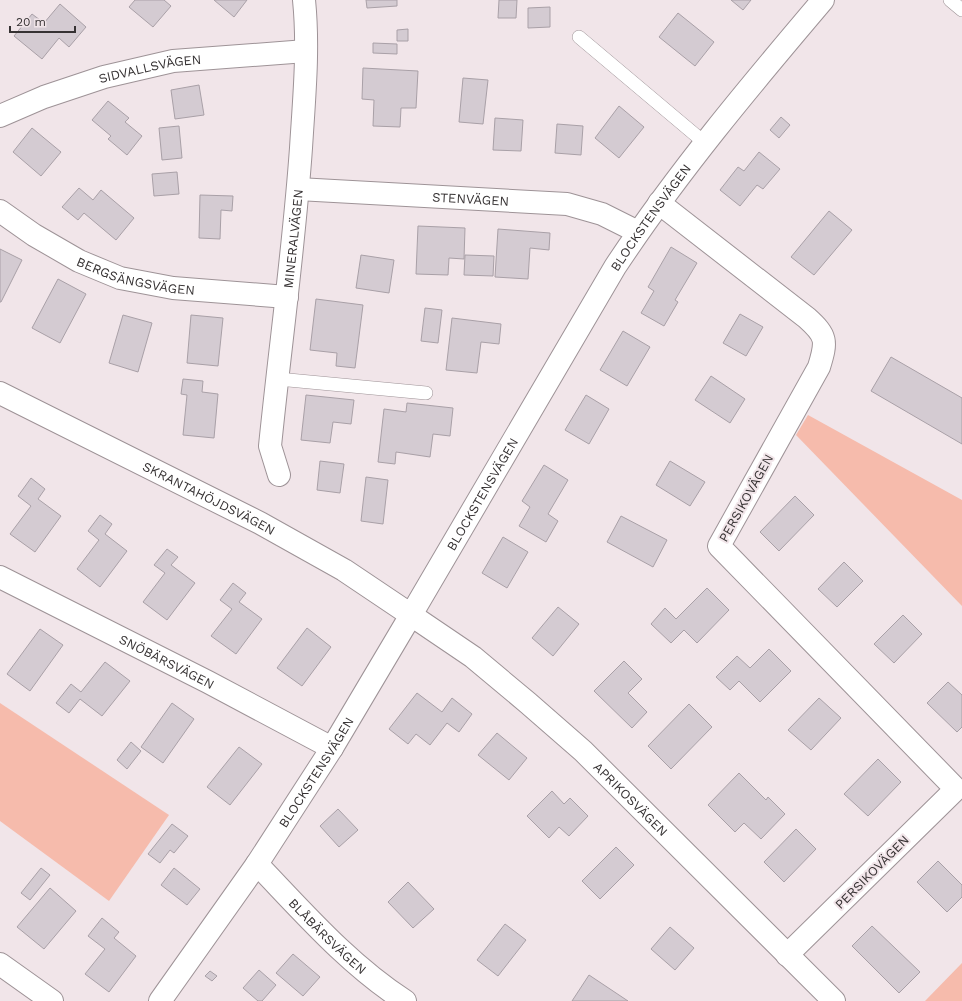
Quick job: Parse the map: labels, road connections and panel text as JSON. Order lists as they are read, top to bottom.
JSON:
{
  "streets": {
    "street": [
      "SIDVALLSVÄGEN",
      "STENVÄGEN",
      "BLOCKSTENSVÄGEN",
      "MINERALVÄGEN",
      "BERGSÄNGSVÄGEN",
      "SKRANTAHÖJDSVÄGEN",
      "PERSIKOVÄGEN",
      "SNÖBÄRSVÄGEN",
      "APRIKOSVÄGEN",
      "BLÅBÄRSVÄGEN"
    ]
  },
  "crossings": [
    ["SIDVALLSVÄGEN", "MINERALVÄGEN"],
    ["STENVÄGEN", "BLOCKSTENSVÄGEN"],
    ["STENVÄGEN", "MINERALVÄGEN"],
    ["BLOCKSTENSVÄGEN", "SKRANTAHÖJDSVÄGEN"],
    ["BLOCKSTENSVÄGEN", "PERSIKOVÄGEN"],
    ["BLOCKSTENSVÄGEN", "SNÖBÄRSVÄGEN"],
    ["BLOCKSTENSVÄGEN", "APRIKOSVÄGEN"],
    ["BLOCKSTENSVÄGEN", "BLÅBÄRSVÄGEN"],
    ["MINERALVÄGEN", "BERGSÄNGSVÄGEN"],
    ["SKRANTAHÖJDSVÄGEN", "APRIKOSVÄGEN"],
    ["PERSIKOVÄGEN", "APRIKOSVÄGEN"]
  ],
  "scale_bar": "20 m"
}
